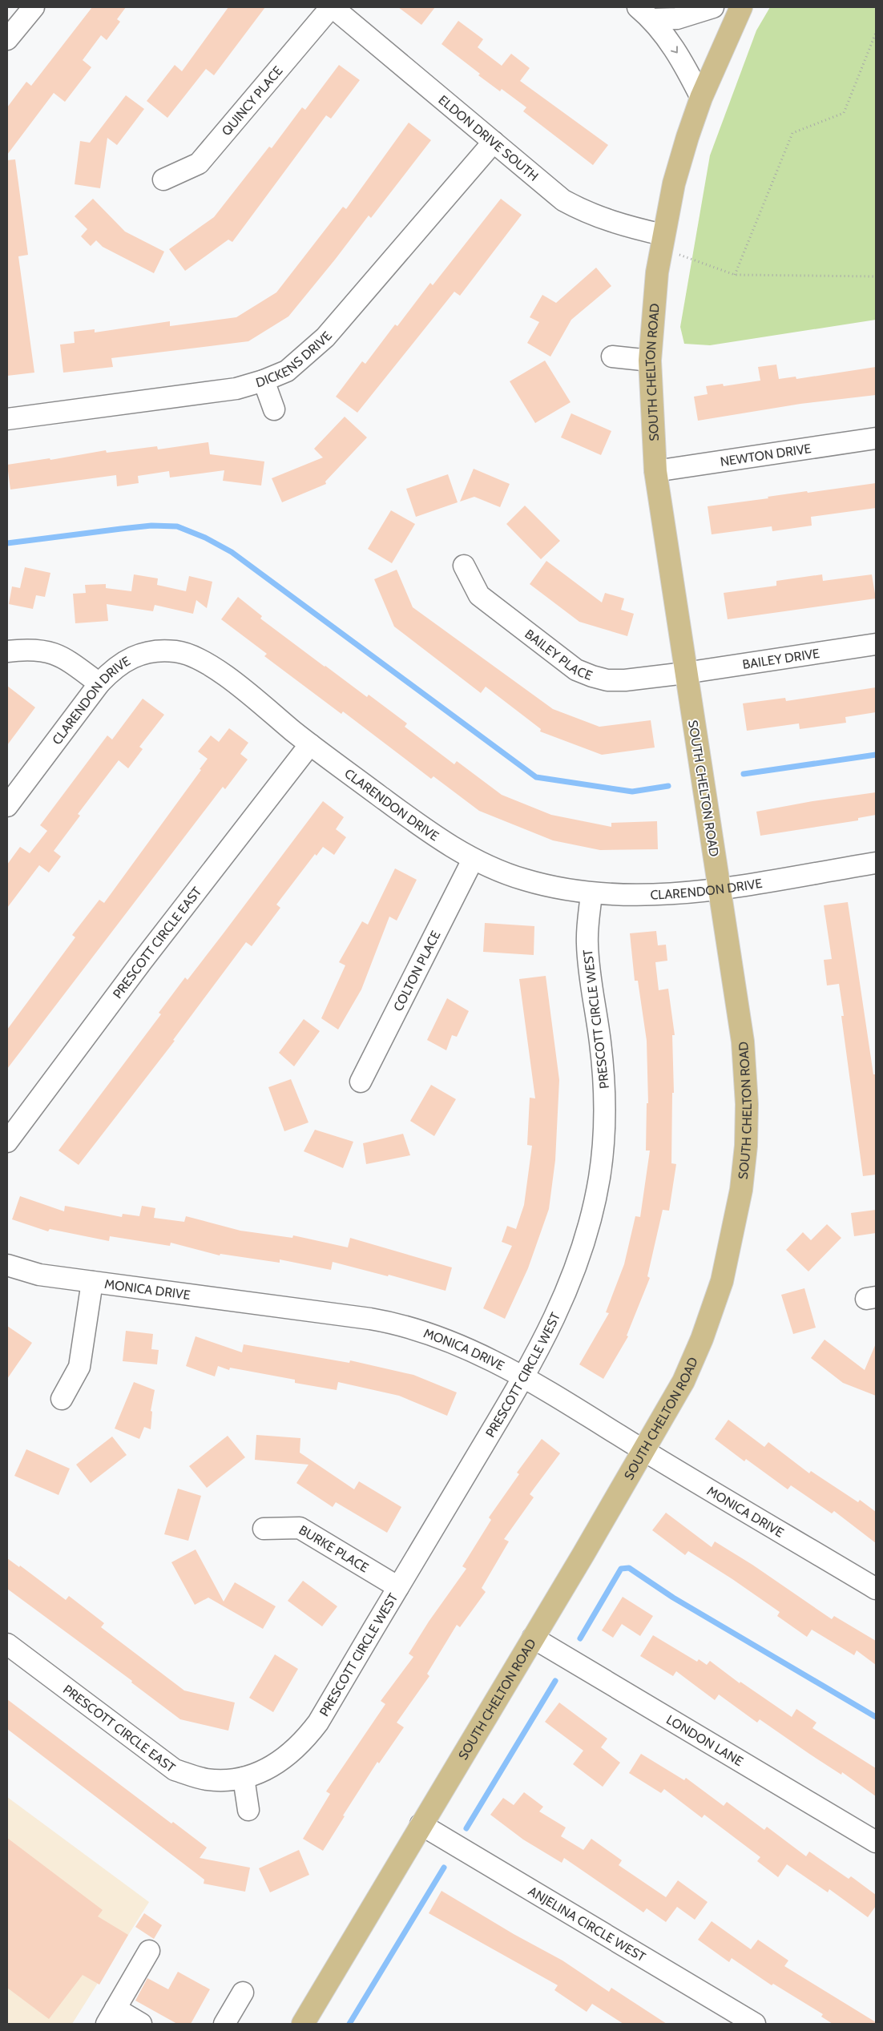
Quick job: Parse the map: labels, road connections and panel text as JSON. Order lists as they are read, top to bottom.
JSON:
{
  "streets": {
    "main road": ["SOUTH CHELTON ROAD"],
    "street": [
      "QUINCY PLACE",
      "ELDON DRIVE SOUTH",
      "DICKENS DRIVE",
      "NEWTON DRIVE",
      "BAILEY PLACE",
      "BAILEY DRIVE",
      "CLARENDON DRIVE",
      "PRESCOTT CIRCLE EAST",
      "COLTON PLACE",
      "PRESCOTT CIRCLE WEST",
      "MONICA DRIVE",
      "BURKE PLACE",
      "LONDON LANE",
      "ANJELINA CIRCLE WEST"
    ]
  },
  "crossings": [
    ["QUINCY PLACE", "ELDON DRIVE SOUTH"],
    ["ELDON DRIVE SOUTH", "DICKENS DRIVE"],
    ["ELDON DRIVE SOUTH", "SOUTH CHELTON ROAD"],
    ["SOUTH CHELTON ROAD", "NEWTON DRIVE"],
    ["SOUTH CHELTON ROAD", "BAILEY PLACE"],
    ["SOUTH CHELTON ROAD", "BAILEY DRIVE"],
    ["SOUTH CHELTON ROAD", "CLARENDON DRIVE"],
    ["SOUTH CHELTON ROAD", "MONICA DRIVE"],
    ["SOUTH CHELTON ROAD", "LONDON LANE"],
    ["SOUTH CHELTON ROAD", "ANJELINA CIRCLE WEST"],
    ["BAILEY PLACE", "BAILEY DRIVE"],
    ["CLARENDON DRIVE", "PRESCOTT CIRCLE EAST"],
    ["CLARENDON DRIVE", "COLTON PLACE"],
    ["CLARENDON DRIVE", "PRESCOTT CIRCLE WEST"],
    ["PRESCOTT CIRCLE EAST", "PRESCOTT CIRCLE WEST"],
    ["PRESCOTT CIRCLE WEST", "MONICA DRIVE"],
    ["PRESCOTT CIRCLE WEST", "BURKE PLACE"]
  ]
}
